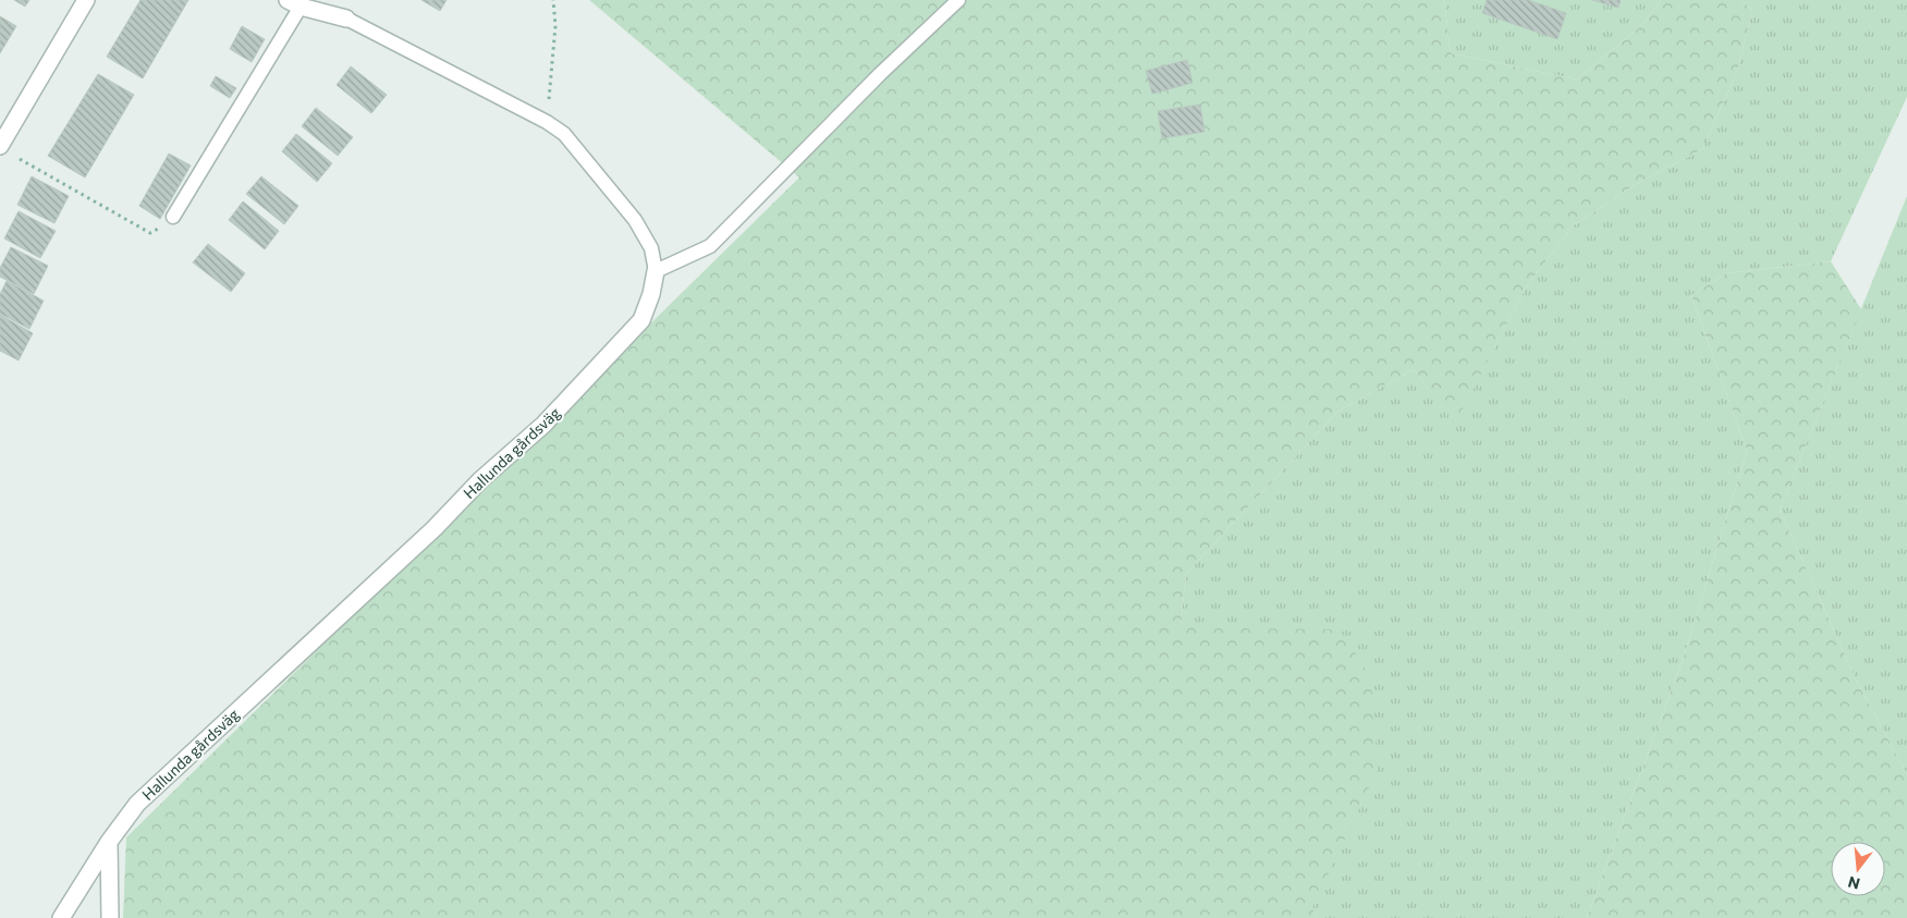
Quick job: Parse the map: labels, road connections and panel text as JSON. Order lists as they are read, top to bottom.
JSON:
{
  "streets": {
    "street": ["Hallunda gårdsväg"]
  },
  "north": "bottom"
}
